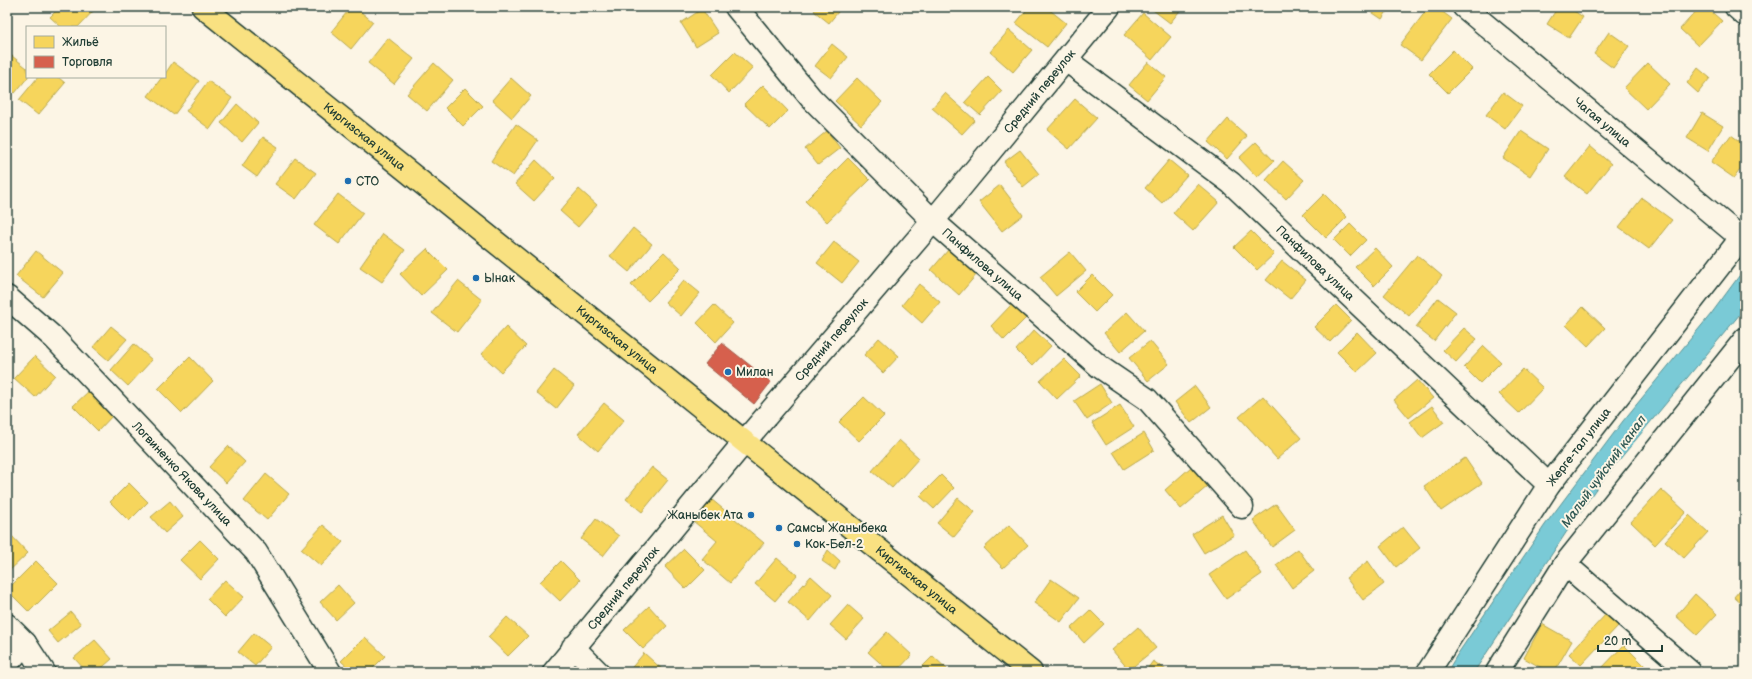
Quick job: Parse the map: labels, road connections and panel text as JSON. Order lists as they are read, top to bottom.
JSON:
{
  "streets": {
    "main road": ["Киргизская улица"],
    "street": [
      "Средний переулок",
      "Чагая улица",
      "Панфилова улица",
      "Жерге-тал улица",
      "Логвиненко Якова улица"
    ]
  },
  "crossings": [
    ["Средний переулок", "Киргизская улица"],
    ["Средний переулок", "Панфилова улица"],
    ["Чагая улица", "Жерге-тал улица"],
    ["Панфилова улица", "Жерге-тал улица"]
  ],
  "water": ["Малый чуйский канал"],
  "places": [
    "СТО",
    "Ынак",
    "Милан",
    "Жаныбек Ата",
    "Самсы Жаныбека",
    "Кок-Бел-2"
  ],
  "legend": ["Жильё", "Торговля"],
  "scale_bar": "20 m"
}
